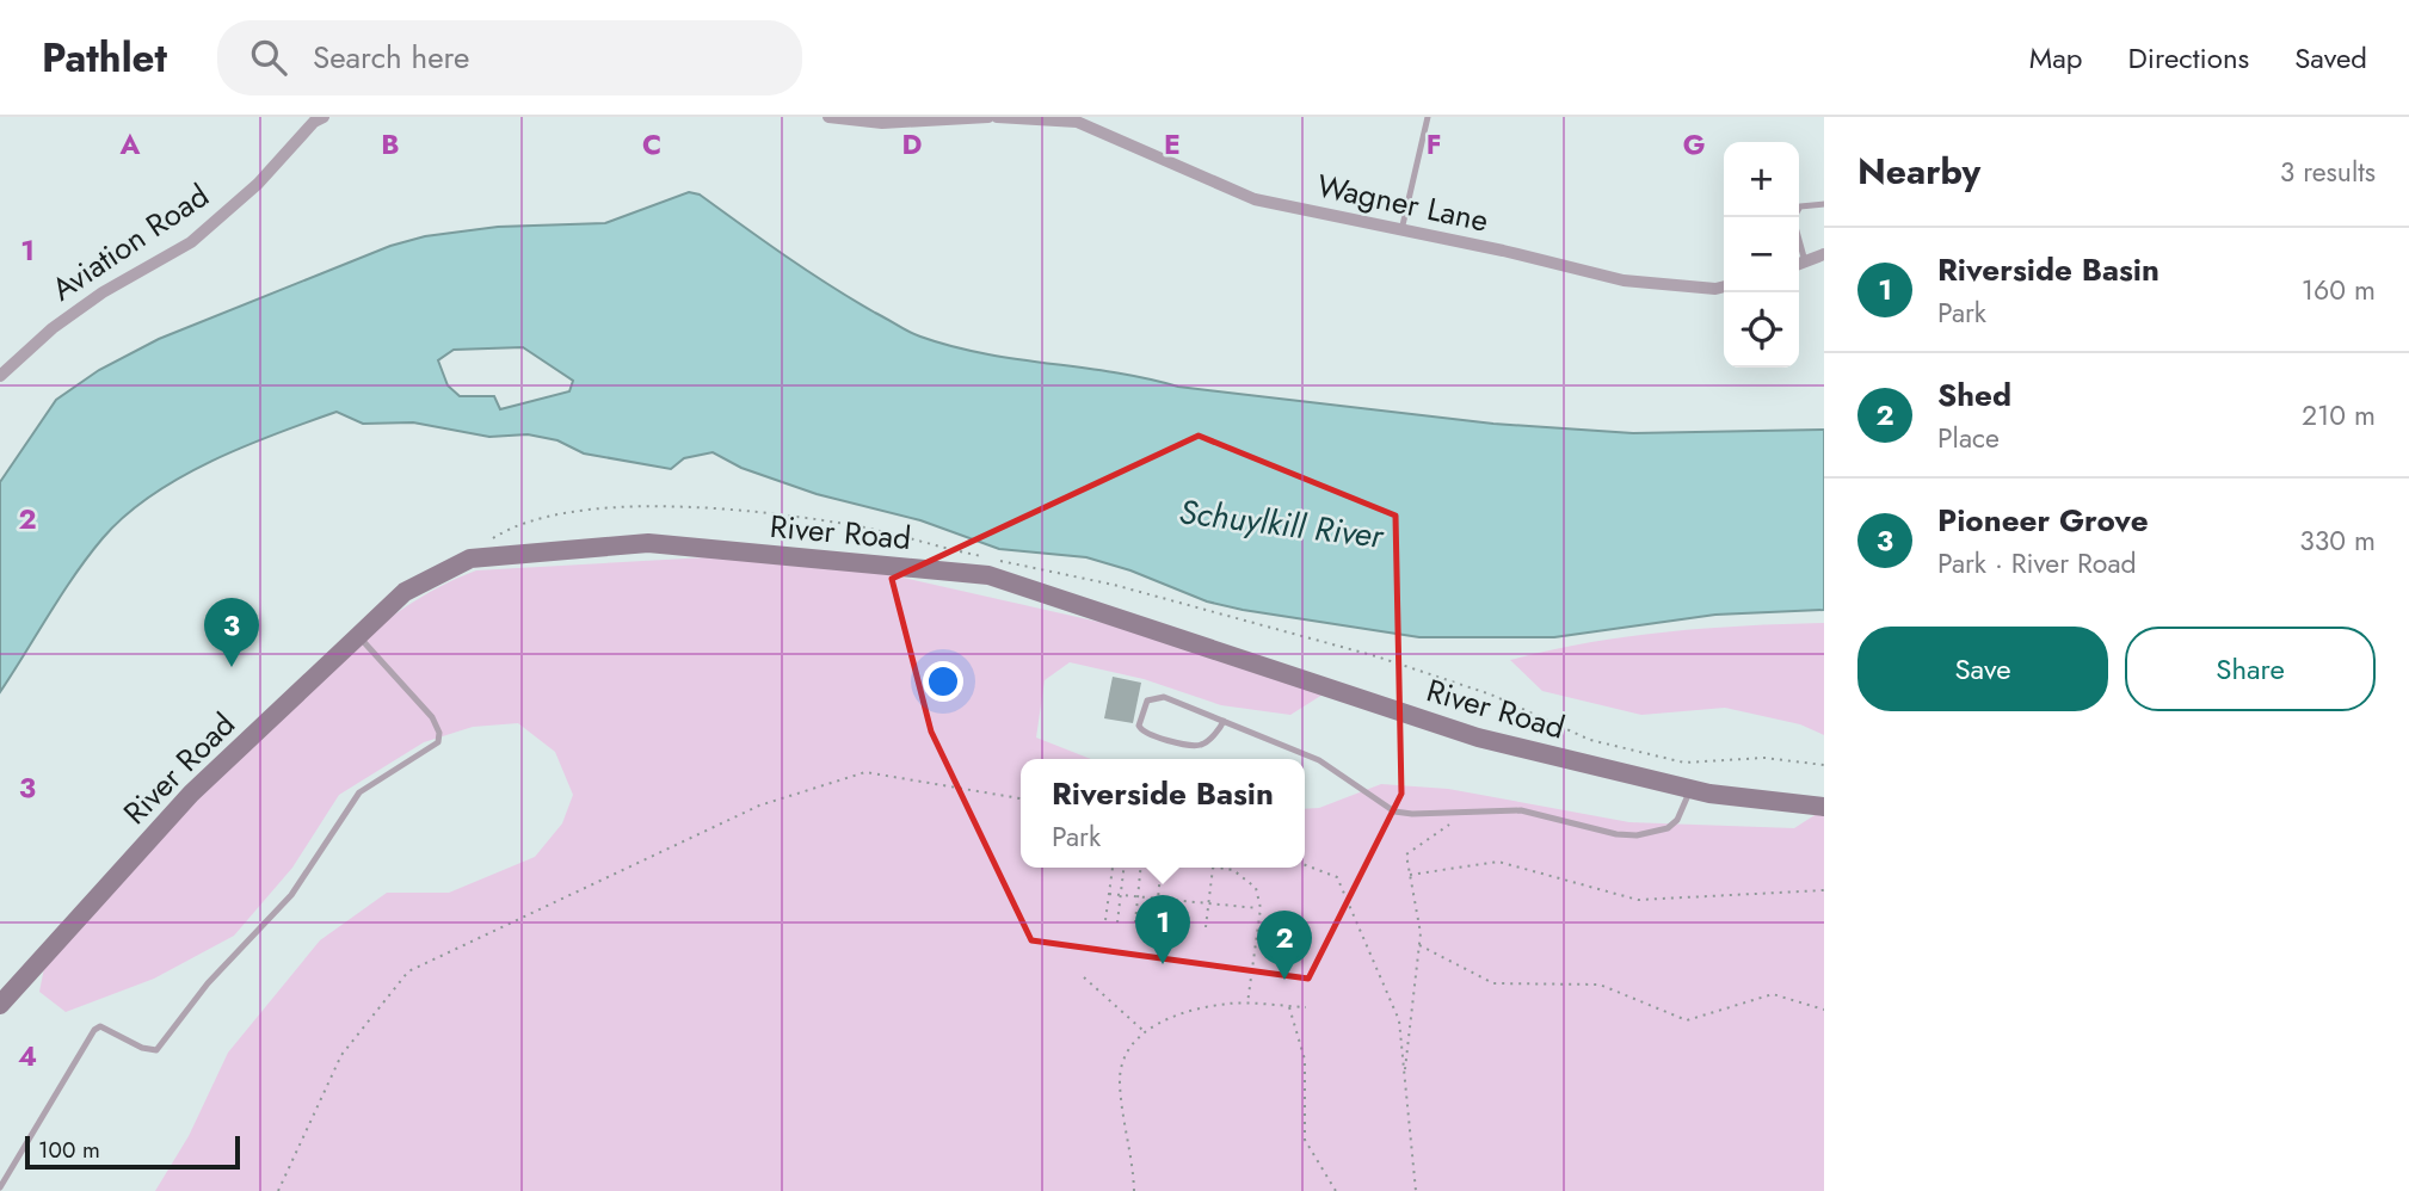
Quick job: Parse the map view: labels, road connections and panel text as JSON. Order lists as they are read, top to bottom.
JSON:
{
  "streets": {
    "street": ["Wagner Lane", "Aviation Road", "River Road"]
  },
  "water": ["Schuylkill River"],
  "scale_bar": "100 m",
  "page": {
    "header": "Pathlet",
    "search": "Search here",
    "nav": ["Map", "Directions", "Saved"],
    "heading": ["Nearby", "3 results"],
    "map_buttons": ["+", "−"],
    "list": [
      {
        "mark": "1",
        "name": "Riverside Basin",
        "note": "Park",
        "value": "160 m"
      },
      {
        "mark": "2",
        "name": "Shed",
        "note": "Place",
        "value": "210 m"
      },
      {
        "mark": "3",
        "name": "Pioneer Grove",
        "note": "Park · River Road",
        "value": "330 m"
      }
    ],
    "pins": ["3", "1", "2"],
    "buttons": ["Save", "Share"],
    "popup": ["Riverside Basin", "Park"],
    "scale": "100 m"
  },
  "grid": {
    "columns": [
      "A",
      "B",
      "C",
      "D",
      "E",
      "F",
      "G"
    ],
    "rows": [
      "1",
      "2",
      "3",
      "4"
    ]
  }
}
